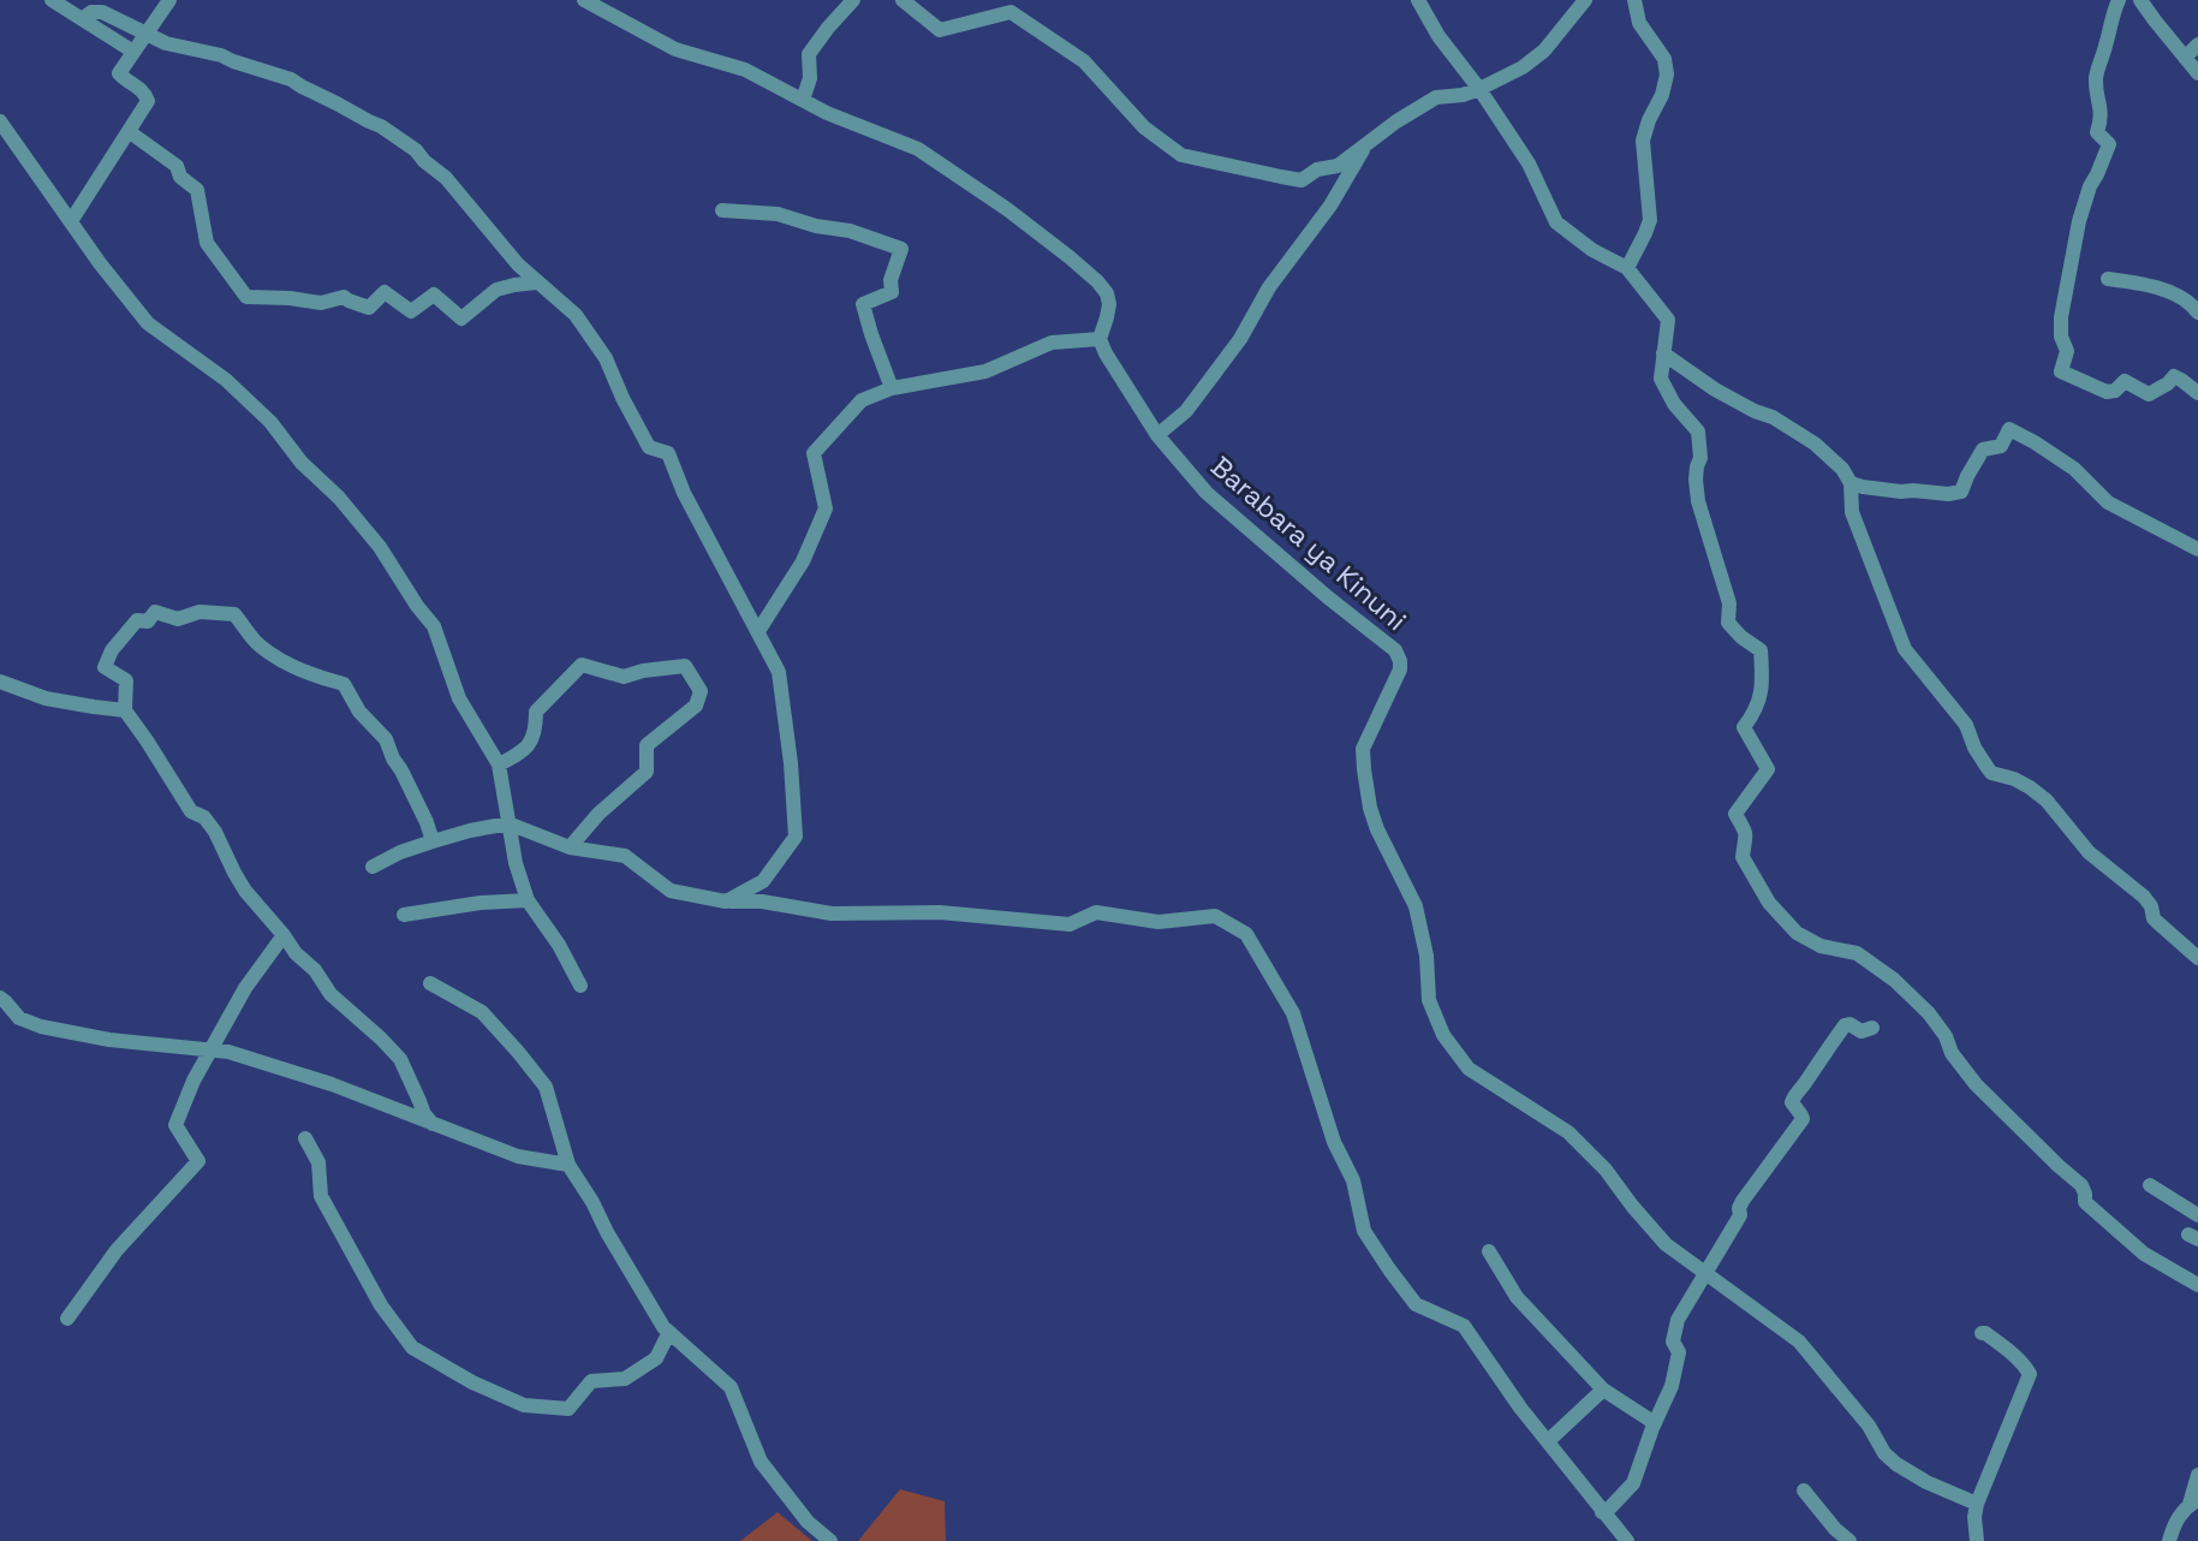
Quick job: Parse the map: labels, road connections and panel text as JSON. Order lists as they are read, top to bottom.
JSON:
{
  "streets": {
    "street": ["Barabara ya Kinuni"]
  }
}
